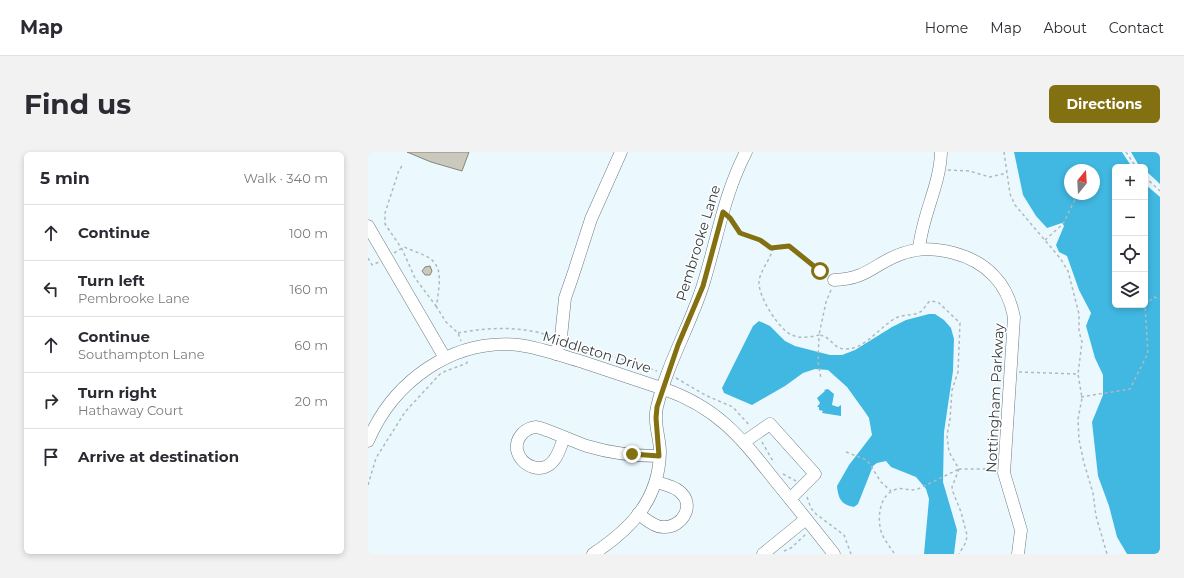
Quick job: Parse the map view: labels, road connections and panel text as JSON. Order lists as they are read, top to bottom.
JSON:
{
  "streets": {
    "street": ["Pembrooke Lane", "Middleton Drive", "Nottingham Parkway"]
  },
  "crossings": [
    ["Pembrooke Lane", "Middleton Drive"]
  ],
  "north": "top",
  "page": {
    "header": "Map",
    "nav": [
      "Home",
      "Map",
      "About",
      "Contact"
    ],
    "buttons": "Directions",
    "title": "Find us",
    "heading": ["5 min", "Walk · 340 m"],
    "map_buttons": ["+", "−"],
    "list": [
      ["Continue", "100 m"],
      ["Turn left", "Pembrooke Lane", "160 m"],
      ["Continue", "Southampton Lane", "60 m"],
      ["Turn right", "Hathaway Court", "20 m"],
      "Arrive at destination"
    ]
  }
}
